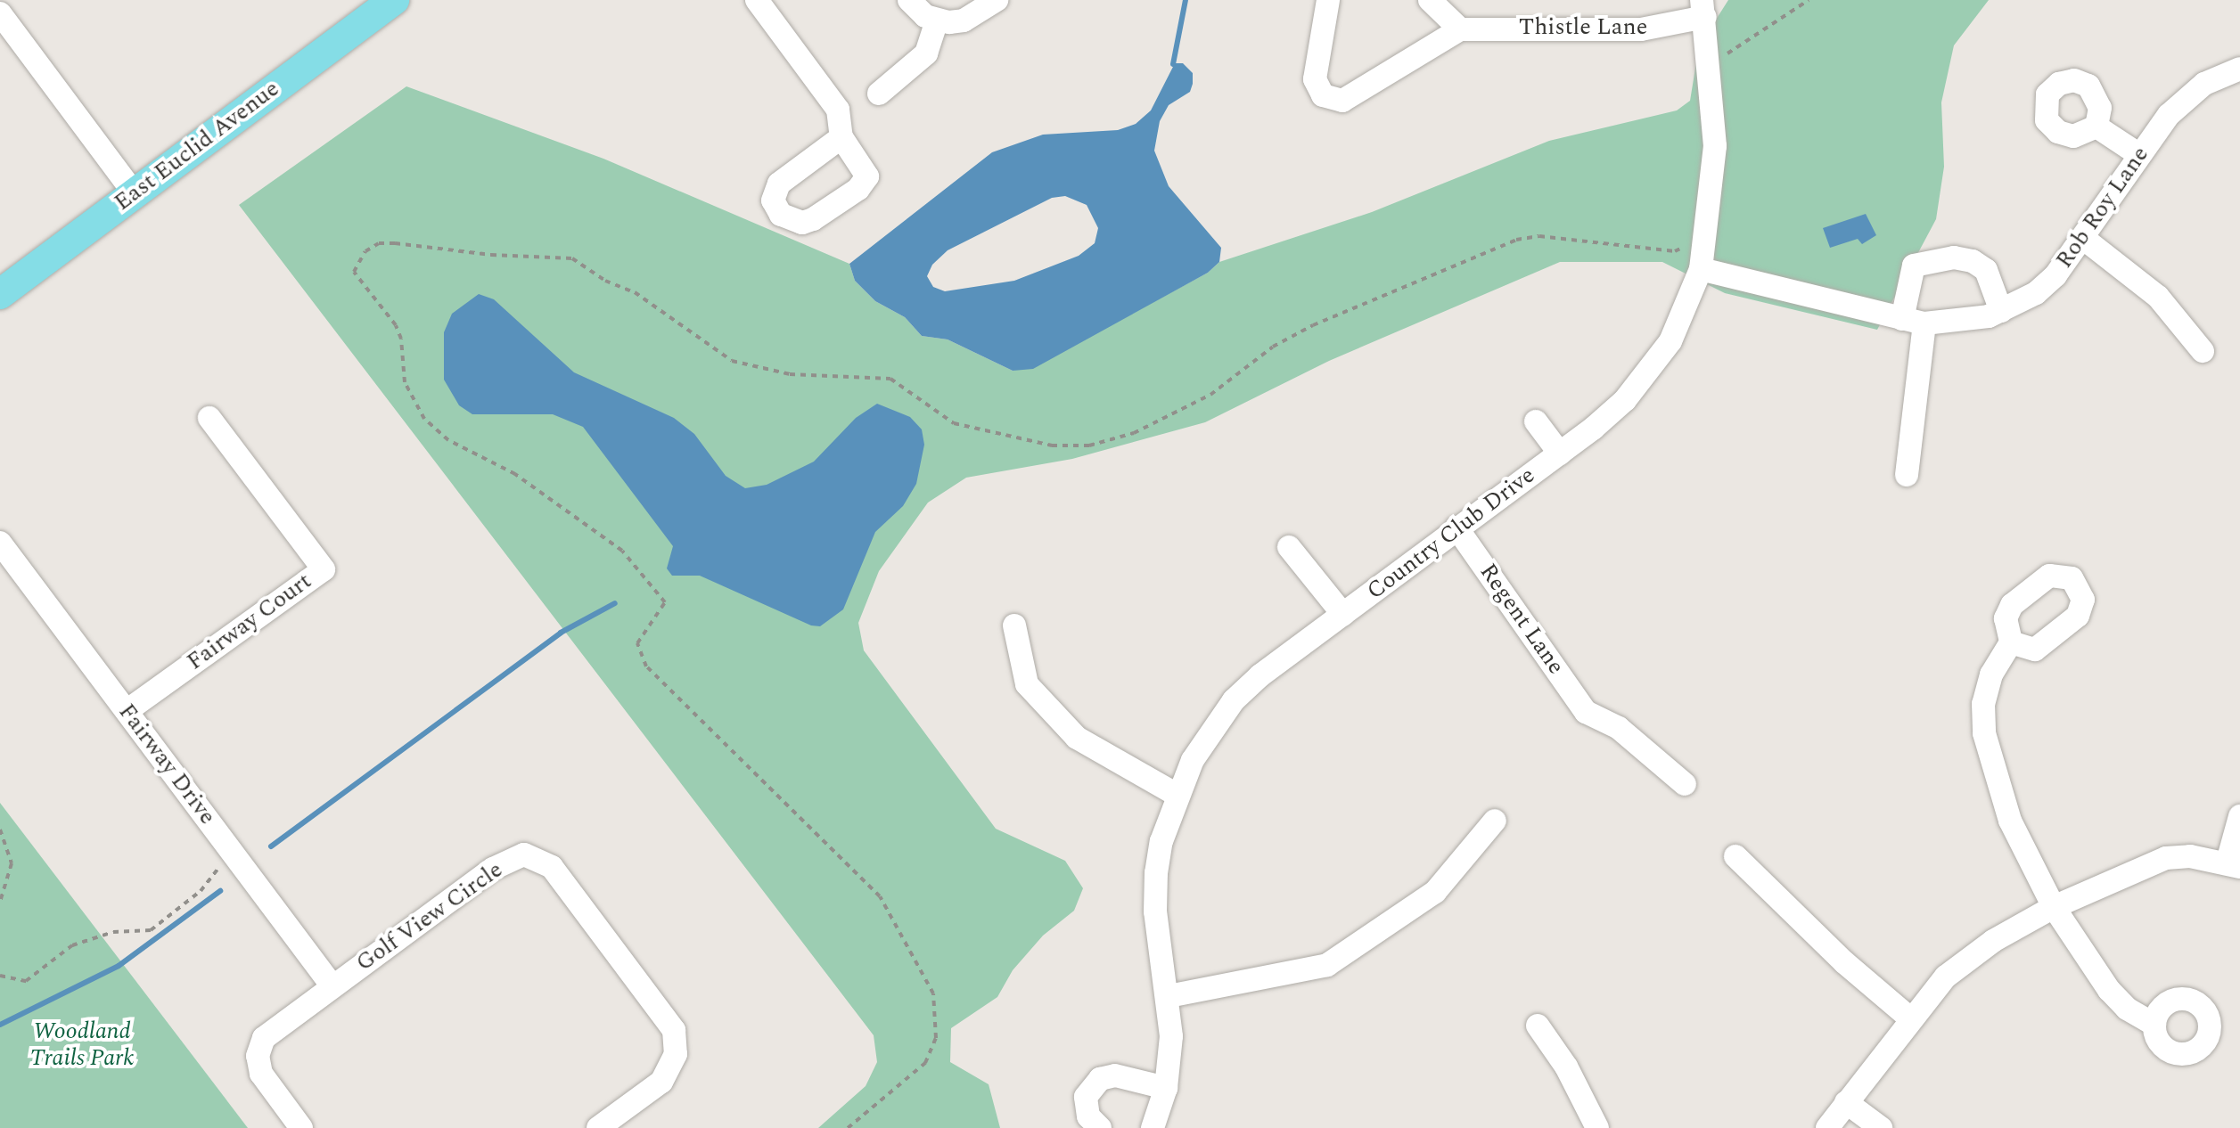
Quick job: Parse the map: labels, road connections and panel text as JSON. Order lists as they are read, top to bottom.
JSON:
{
  "streets": {
    "main road": ["East Euclid Avenue"],
    "street": [
      "Thistle Lane",
      "Rob Roy Lane",
      "Country Club Drive",
      "Regent Lane",
      "Fairway Court",
      "Fairway Drive",
      "Golf View Circle"
    ]
  },
  "crossings": [
    ["Thistle Lane", "Country Club Drive"],
    ["Rob Roy Lane", "Country Club Drive"],
    ["Country Club Drive", "Regent Lane"],
    ["Fairway Court", "Fairway Drive"],
    ["Fairway Drive", "Golf View Circle"]
  ],
  "parks": ["Woodland Trails Park"]
}
